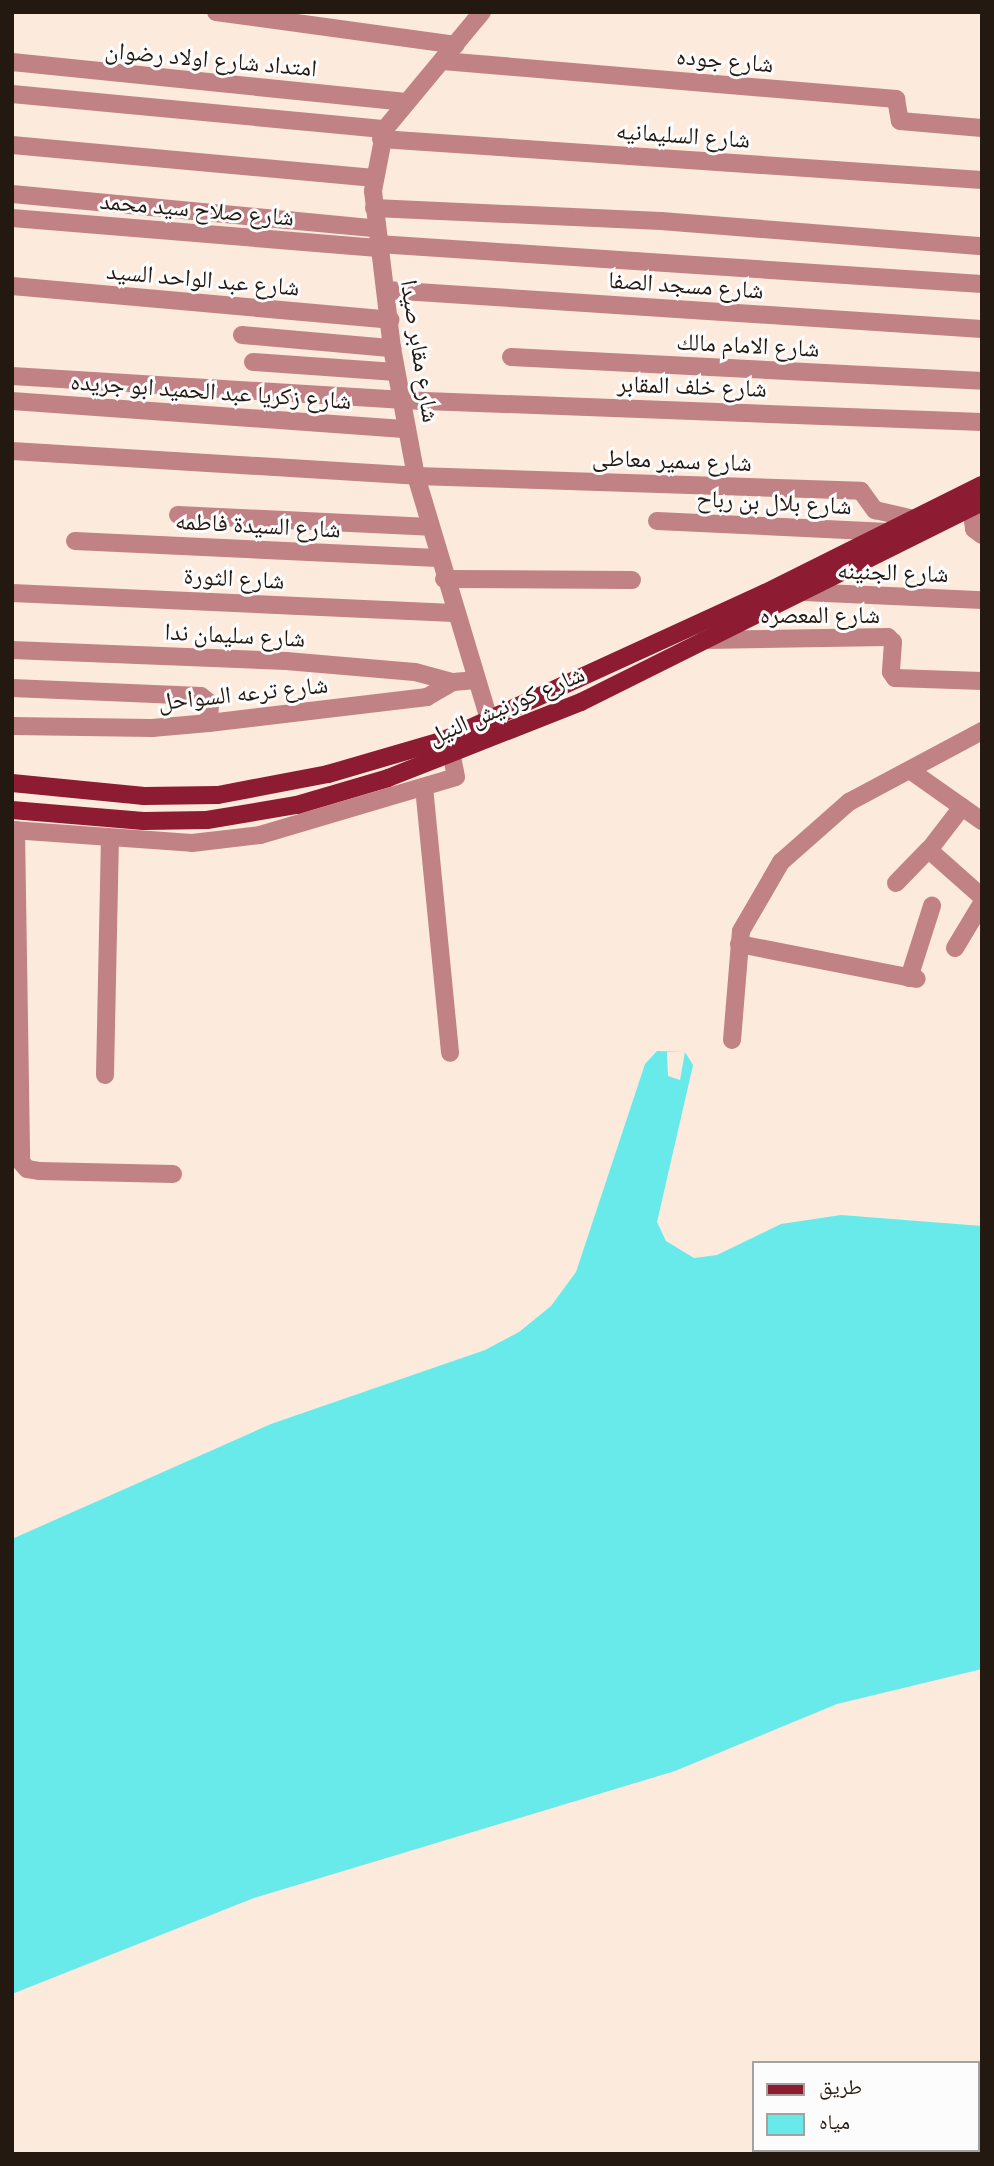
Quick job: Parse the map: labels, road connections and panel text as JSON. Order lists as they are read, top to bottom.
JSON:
{
  "streets": {
    "main road": ["شارع كورنيش النيل"],
    "street": [
      "امتداد شارع اولاد رضوان",
      "شارع جوده",
      "شارع السليمانيه",
      "شارع صلاح سيد محمد",
      "شارع عبد الواحد السيد",
      "شارع مسجد الصفا",
      "شارع الامام مالك",
      "شارع مقابر صيدا",
      "شارع خلف المقابر",
      "شارع زكريا عبد الحميد ابو جريده",
      "شارع سمير معاطى",
      "شارع بلال بن رباح",
      "شارع السيدة فاطمه",
      "شارع الجنينه",
      "شارع الثورة",
      "شارع المعصره",
      "شارع سليمان ندا",
      "شارع ترعه السواحل"
    ]
  },
  "crossings": [
    ["امتداد شارع اولاد رضوان", "شارع مقابر صيدا"],
    ["شارع جوده", "شارع مقابر صيدا"],
    ["شارع السليمانيه", "شارع مقابر صيدا"],
    ["شارع صلاح سيد محمد", "شارع مقابر صيدا"],
    ["شارع عبد الواحد السيد", "شارع مقابر صيدا"],
    ["شارع مسجد الصفا", "شارع مقابر صيدا"],
    ["شارع مقابر صيدا", "شارع خلف المقابر"],
    ["شارع مقابر صيدا", "شارع زكريا عبد الحميد ابو جريده"],
    ["شارع مقابر صيدا", "شارع سمير معاطى"],
    ["شارع مقابر صيدا", "شارع السيدة فاطمه"],
    ["شارع مقابر صيدا", "شارع الثورة"],
    ["شارع مقابر صيدا", "شارع ترعه السواحل"],
    ["شارع مقابر صيدا", "شارع كورنيش النيل"],
    ["شارع سمير معاطى", "شارع كورنيش النيل"],
    ["شارع بلال بن رباح", "شارع كورنيش النيل"],
    ["شارع الجنينه", "شارع كورنيش النيل"],
    ["شارع المعصره", "شارع كورنيش النيل"],
    ["شارع سليمان ندا", "شارع ترعه السواحل"]
  ],
  "legend": ["طريق", "مياه"]
}
